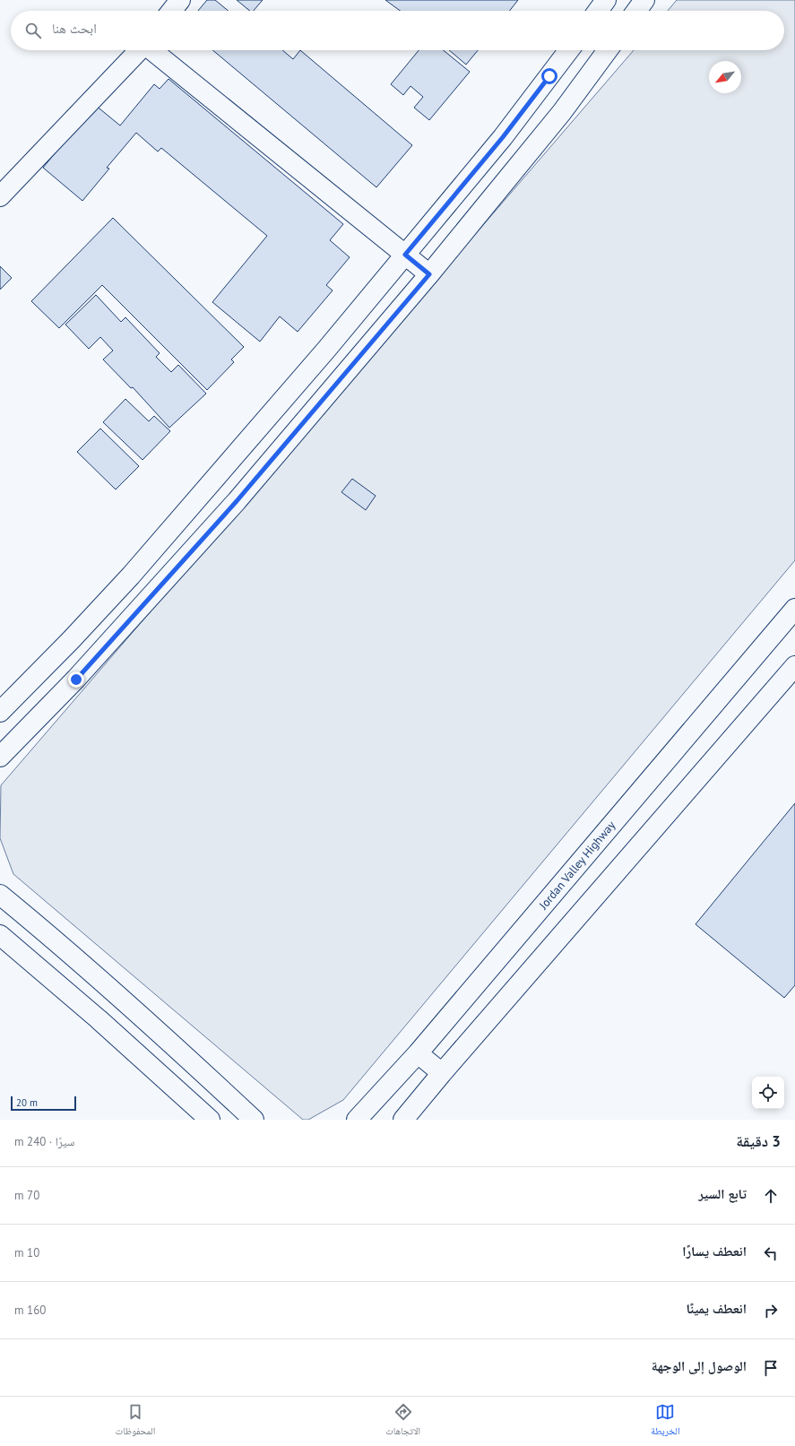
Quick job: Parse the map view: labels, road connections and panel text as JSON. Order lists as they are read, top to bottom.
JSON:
{
  "streets": {
    "main road": ["Jordan Valley Highway"]
  },
  "scale_bar": "20 m",
  "north": "bottom left",
  "page": {
    "search": "ابحث هنا",
    "scale": "20 m",
    "heading": ["3 دقيقة", "سيرًا · 240 m"],
    "list": [
      ["تابع السير", "70 m"],
      ["انعطف يسارًا", "10 m"],
      ["انعطف يمينًا", "160 m"],
      "الوصول إلى الوجهة"
    ],
    "nav": ["الخريطة", "الاتجاهات", "المحفوظات"]
  }
}
